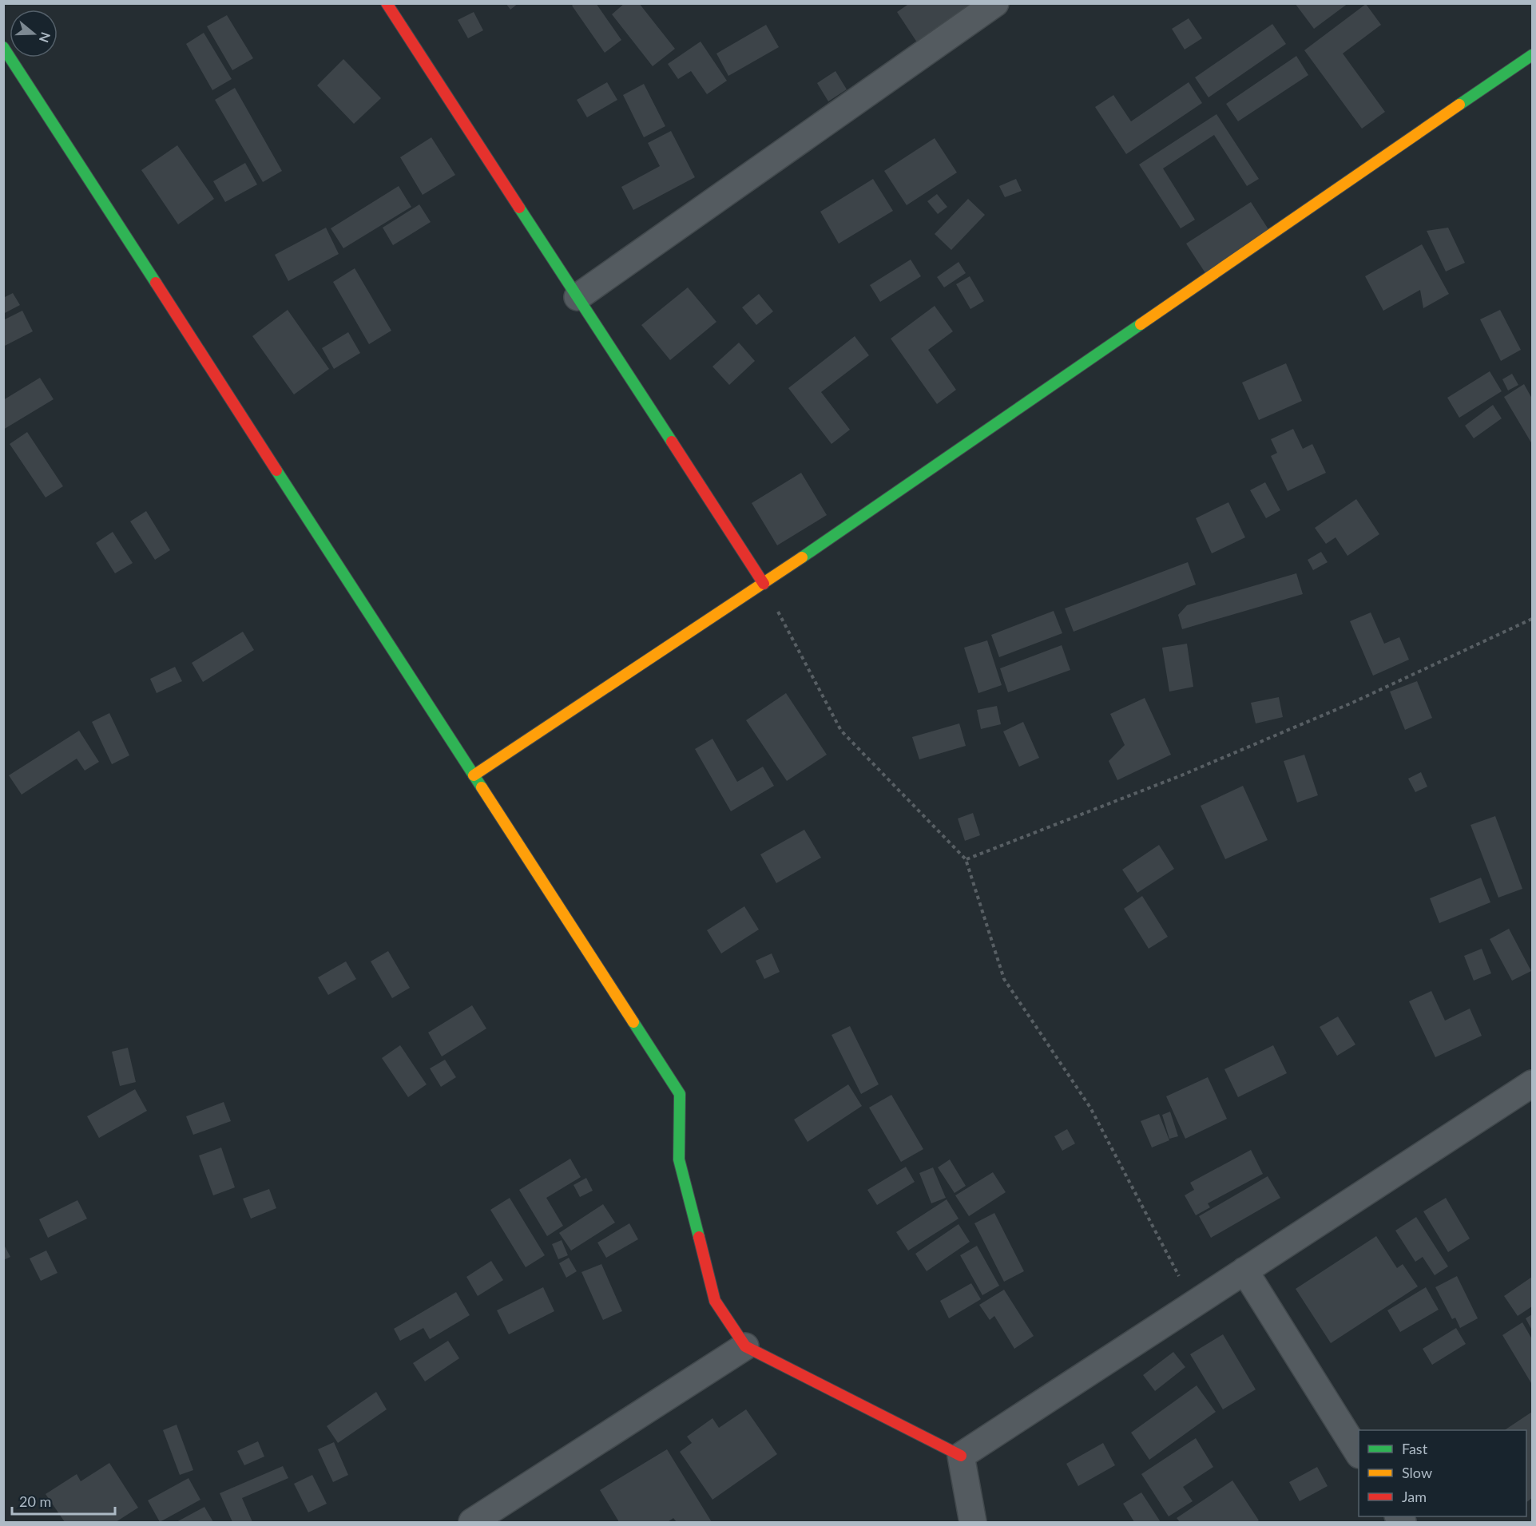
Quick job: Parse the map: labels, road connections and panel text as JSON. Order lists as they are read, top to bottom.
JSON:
{
  "legend": ["Fast", "Slow", "Jam"],
  "scale_bar": "20 m",
  "north": "right"
}
